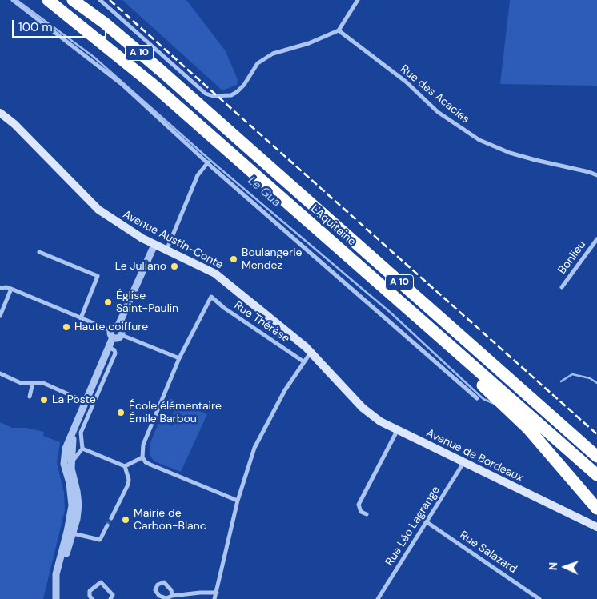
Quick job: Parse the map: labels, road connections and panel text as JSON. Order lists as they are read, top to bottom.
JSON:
{
  "streets": {
    "highway": ["A 10", "L'Aquitaine"],
    "main road": ["Avenue Austin-Conte", "Avenue de Bordeaux"],
    "street": [
      "Rue des Acacias",
      "Bonlieu",
      "Rue Thérèse",
      "Rue Léo Lagrange",
      "Rue Salazard"
    ]
  },
  "crossings": [
    ["Avenue Austin-Conte", "Avenue de Bordeaux"],
    ["Avenue de Bordeaux", "Rue Léo Lagrange"],
    ["Rue Léo Lagrange", "Rue Salazard"]
  ],
  "water": ["Le Gua"],
  "places": [
    "Boulangerie Mendez",
    "Le Juliano",
    "Église Saint-Paulin",
    "Haute coiffure",
    "La Poste",
    "École élémentaire Émile Barbou",
    "Mairie de Carbon-Blanc"
  ],
  "scale_bar": "100 m",
  "north": "left"
}
